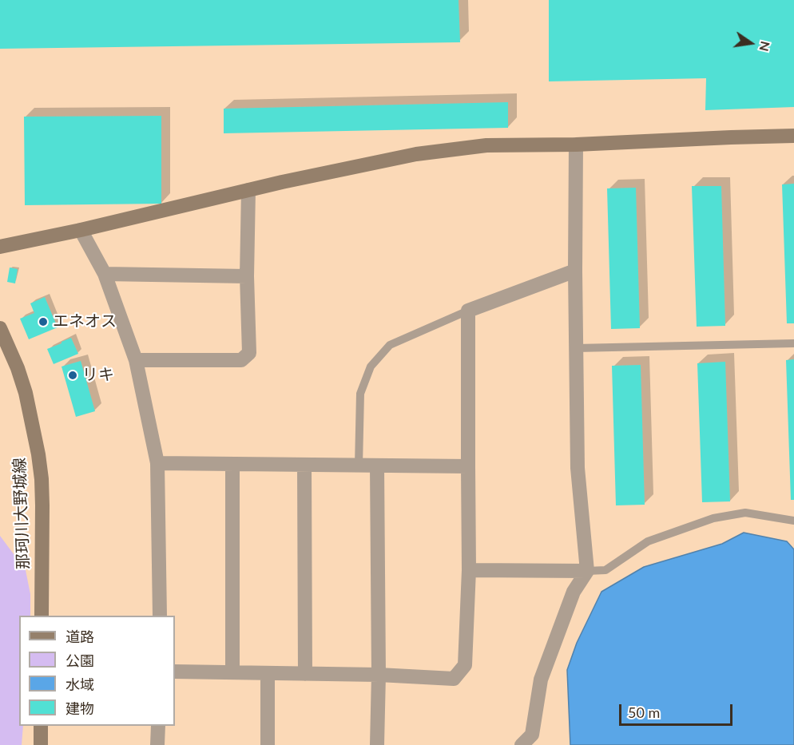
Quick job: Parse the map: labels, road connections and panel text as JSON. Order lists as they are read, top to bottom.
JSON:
{
  "streets": {
    "street": ["那珂川大野城線"]
  },
  "places": ["エネオス", "リキ"],
  "legend": [
    "道路",
    "公園",
    "水域",
    "建物"
  ],
  "scale_bar": "50 m",
  "north": "right"
}
